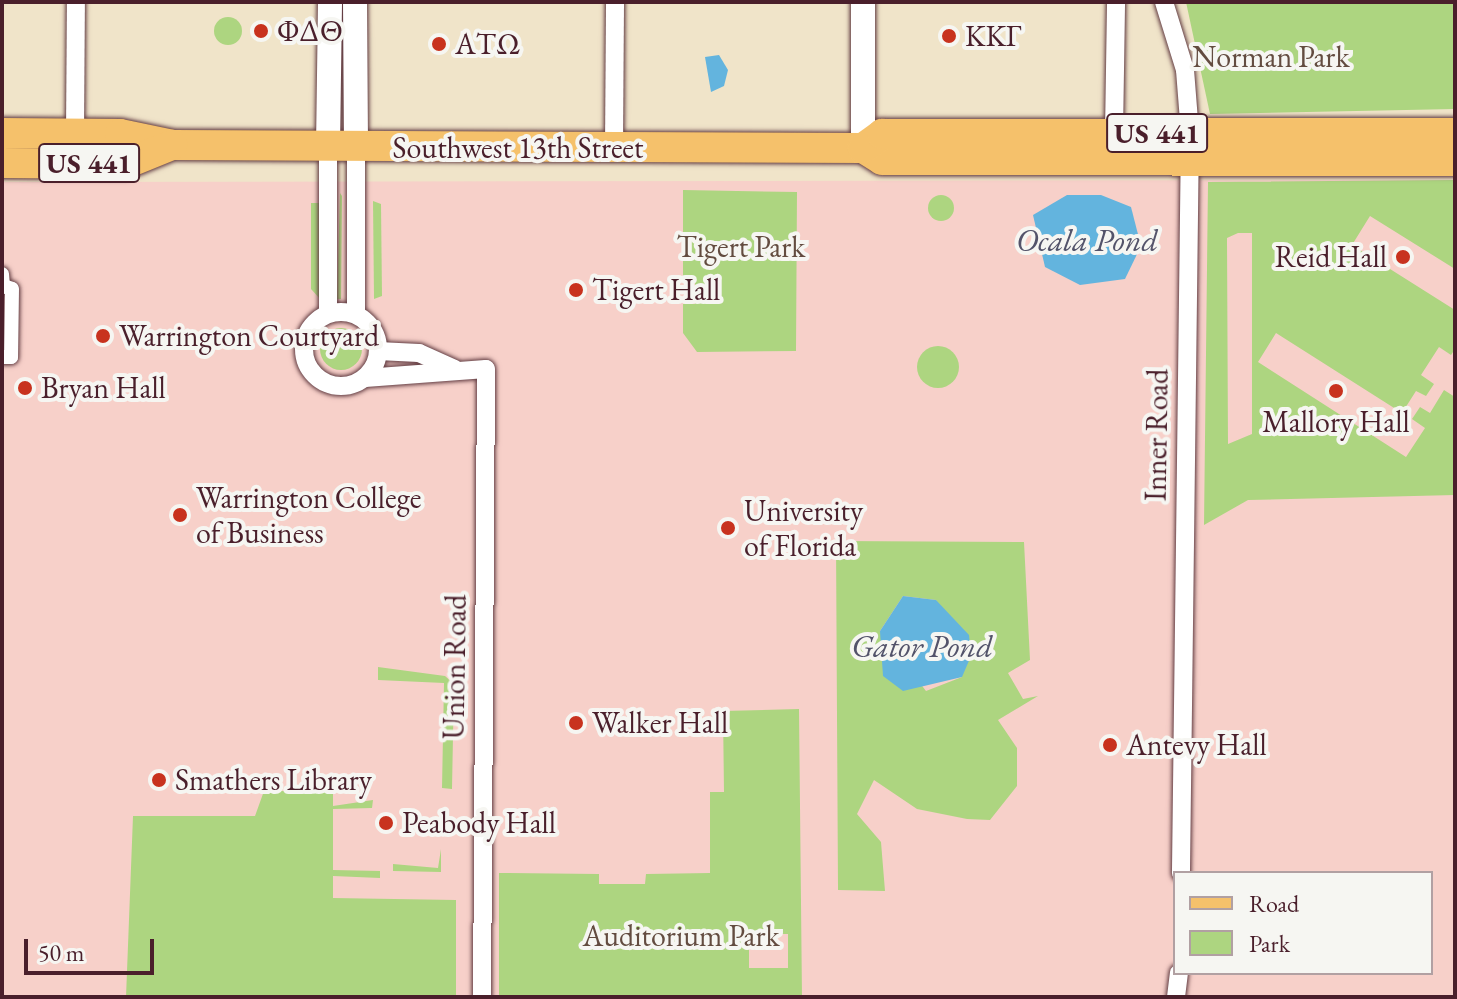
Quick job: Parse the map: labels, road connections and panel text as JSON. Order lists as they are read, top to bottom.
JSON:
{
  "streets": {
    "main road": ["US 441", "Southwest 13th Street"],
    "street": ["Inner Road", "Union Road"]
  },
  "crossings": [
    ["Southwest 13th Street", "Inner Road"]
  ],
  "water": ["Ocala Pond", "Gator Pond"],
  "parks": ["Norman Park", "Tigert Park", "Auditorium Park"],
  "places": [
    "ΦΔΘ",
    "ΚΚΓ",
    "ΑΤΩ",
    "Reid Hall",
    "Tigert Hall",
    "Warrington Courtyard",
    "Bryan Hall",
    "Mallory Hall",
    "Warrington College of Business",
    "University of Florida",
    "Walker Hall",
    "Antevy Hall",
    "Smathers Library",
    "Peabody Hall"
  ],
  "legend": ["Road", "Park"],
  "scale_bar": "50 m"
}
